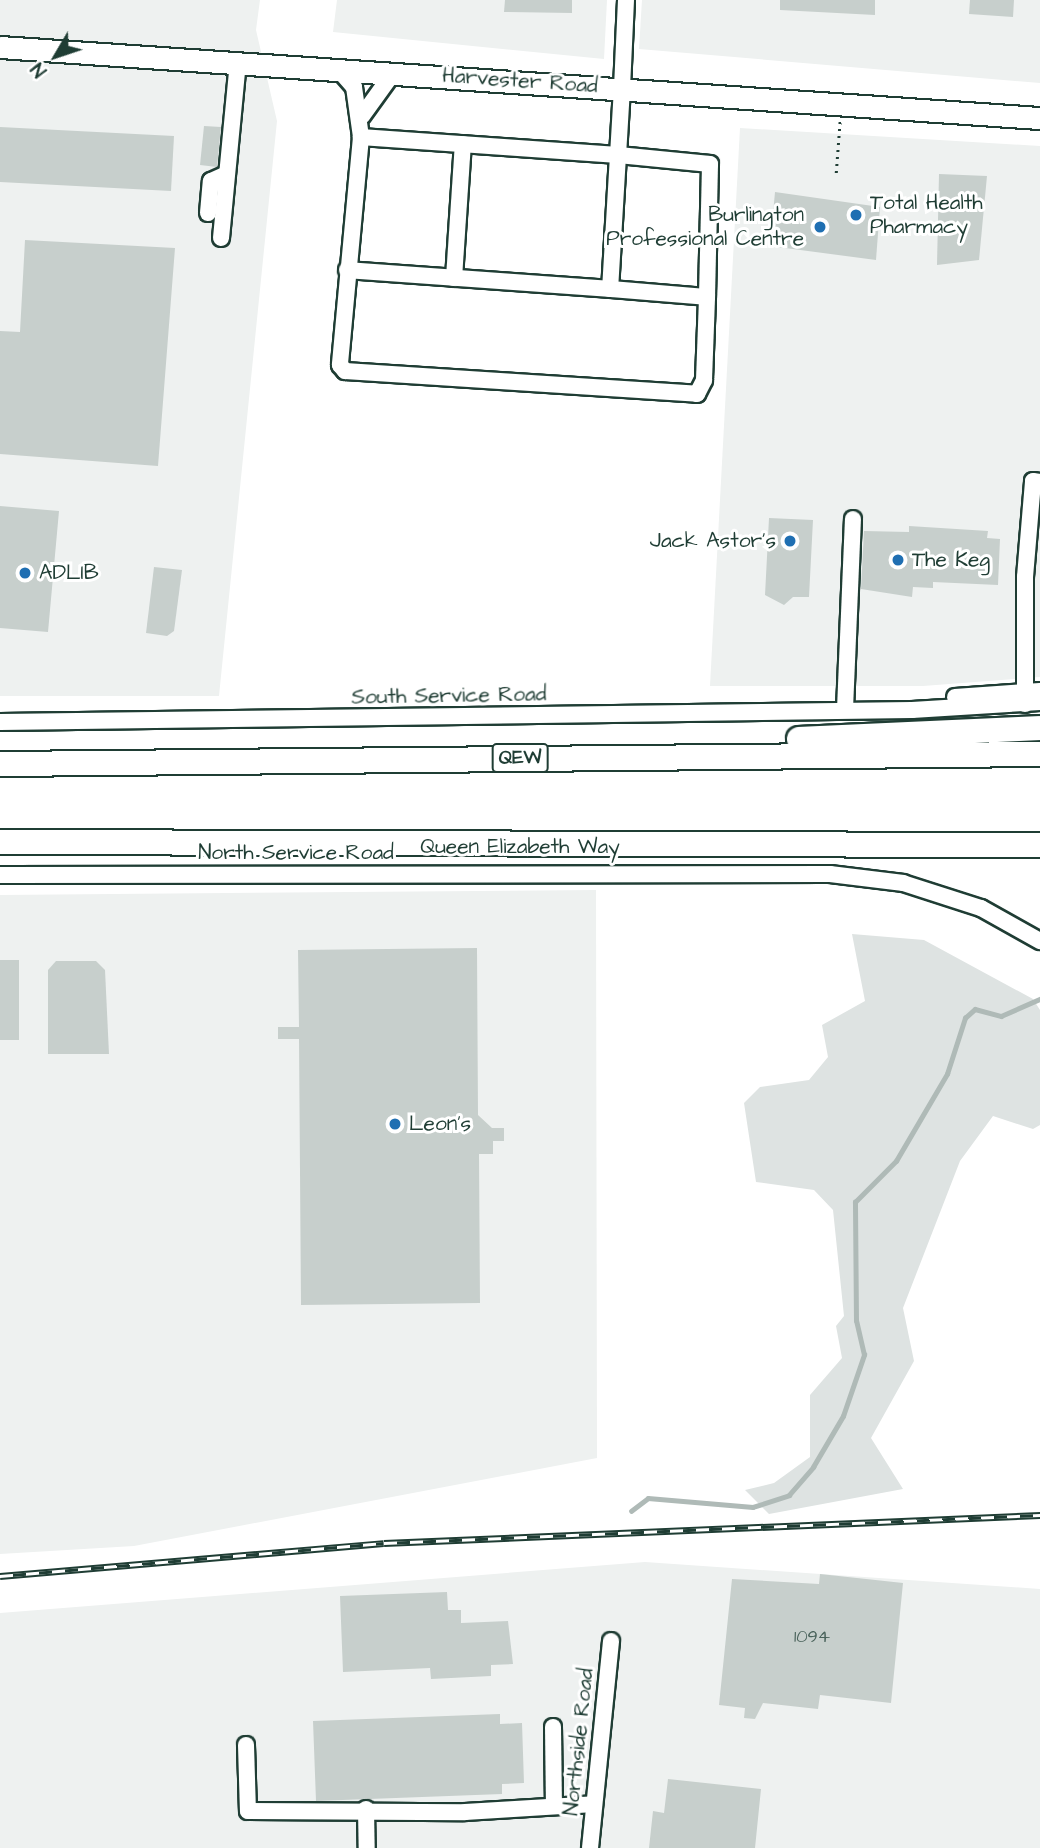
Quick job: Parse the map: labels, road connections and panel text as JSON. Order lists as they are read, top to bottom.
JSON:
{
  "streets": {
    "highway": ["QEW", "Queen Elizabeth Way"],
    "main road": ["Harvester Road"],
    "street": ["South Service Road", "North Service Road", "Northside Road"]
  },
  "places": [
    "Total Health Pharmacy",
    "Burlington Professional Centre",
    "Jack Astor's",
    "The Keg",
    "ADLIB",
    "Leon's"
  ],
  "house_numbers": ["1094"],
  "north": "bottom left"
}
